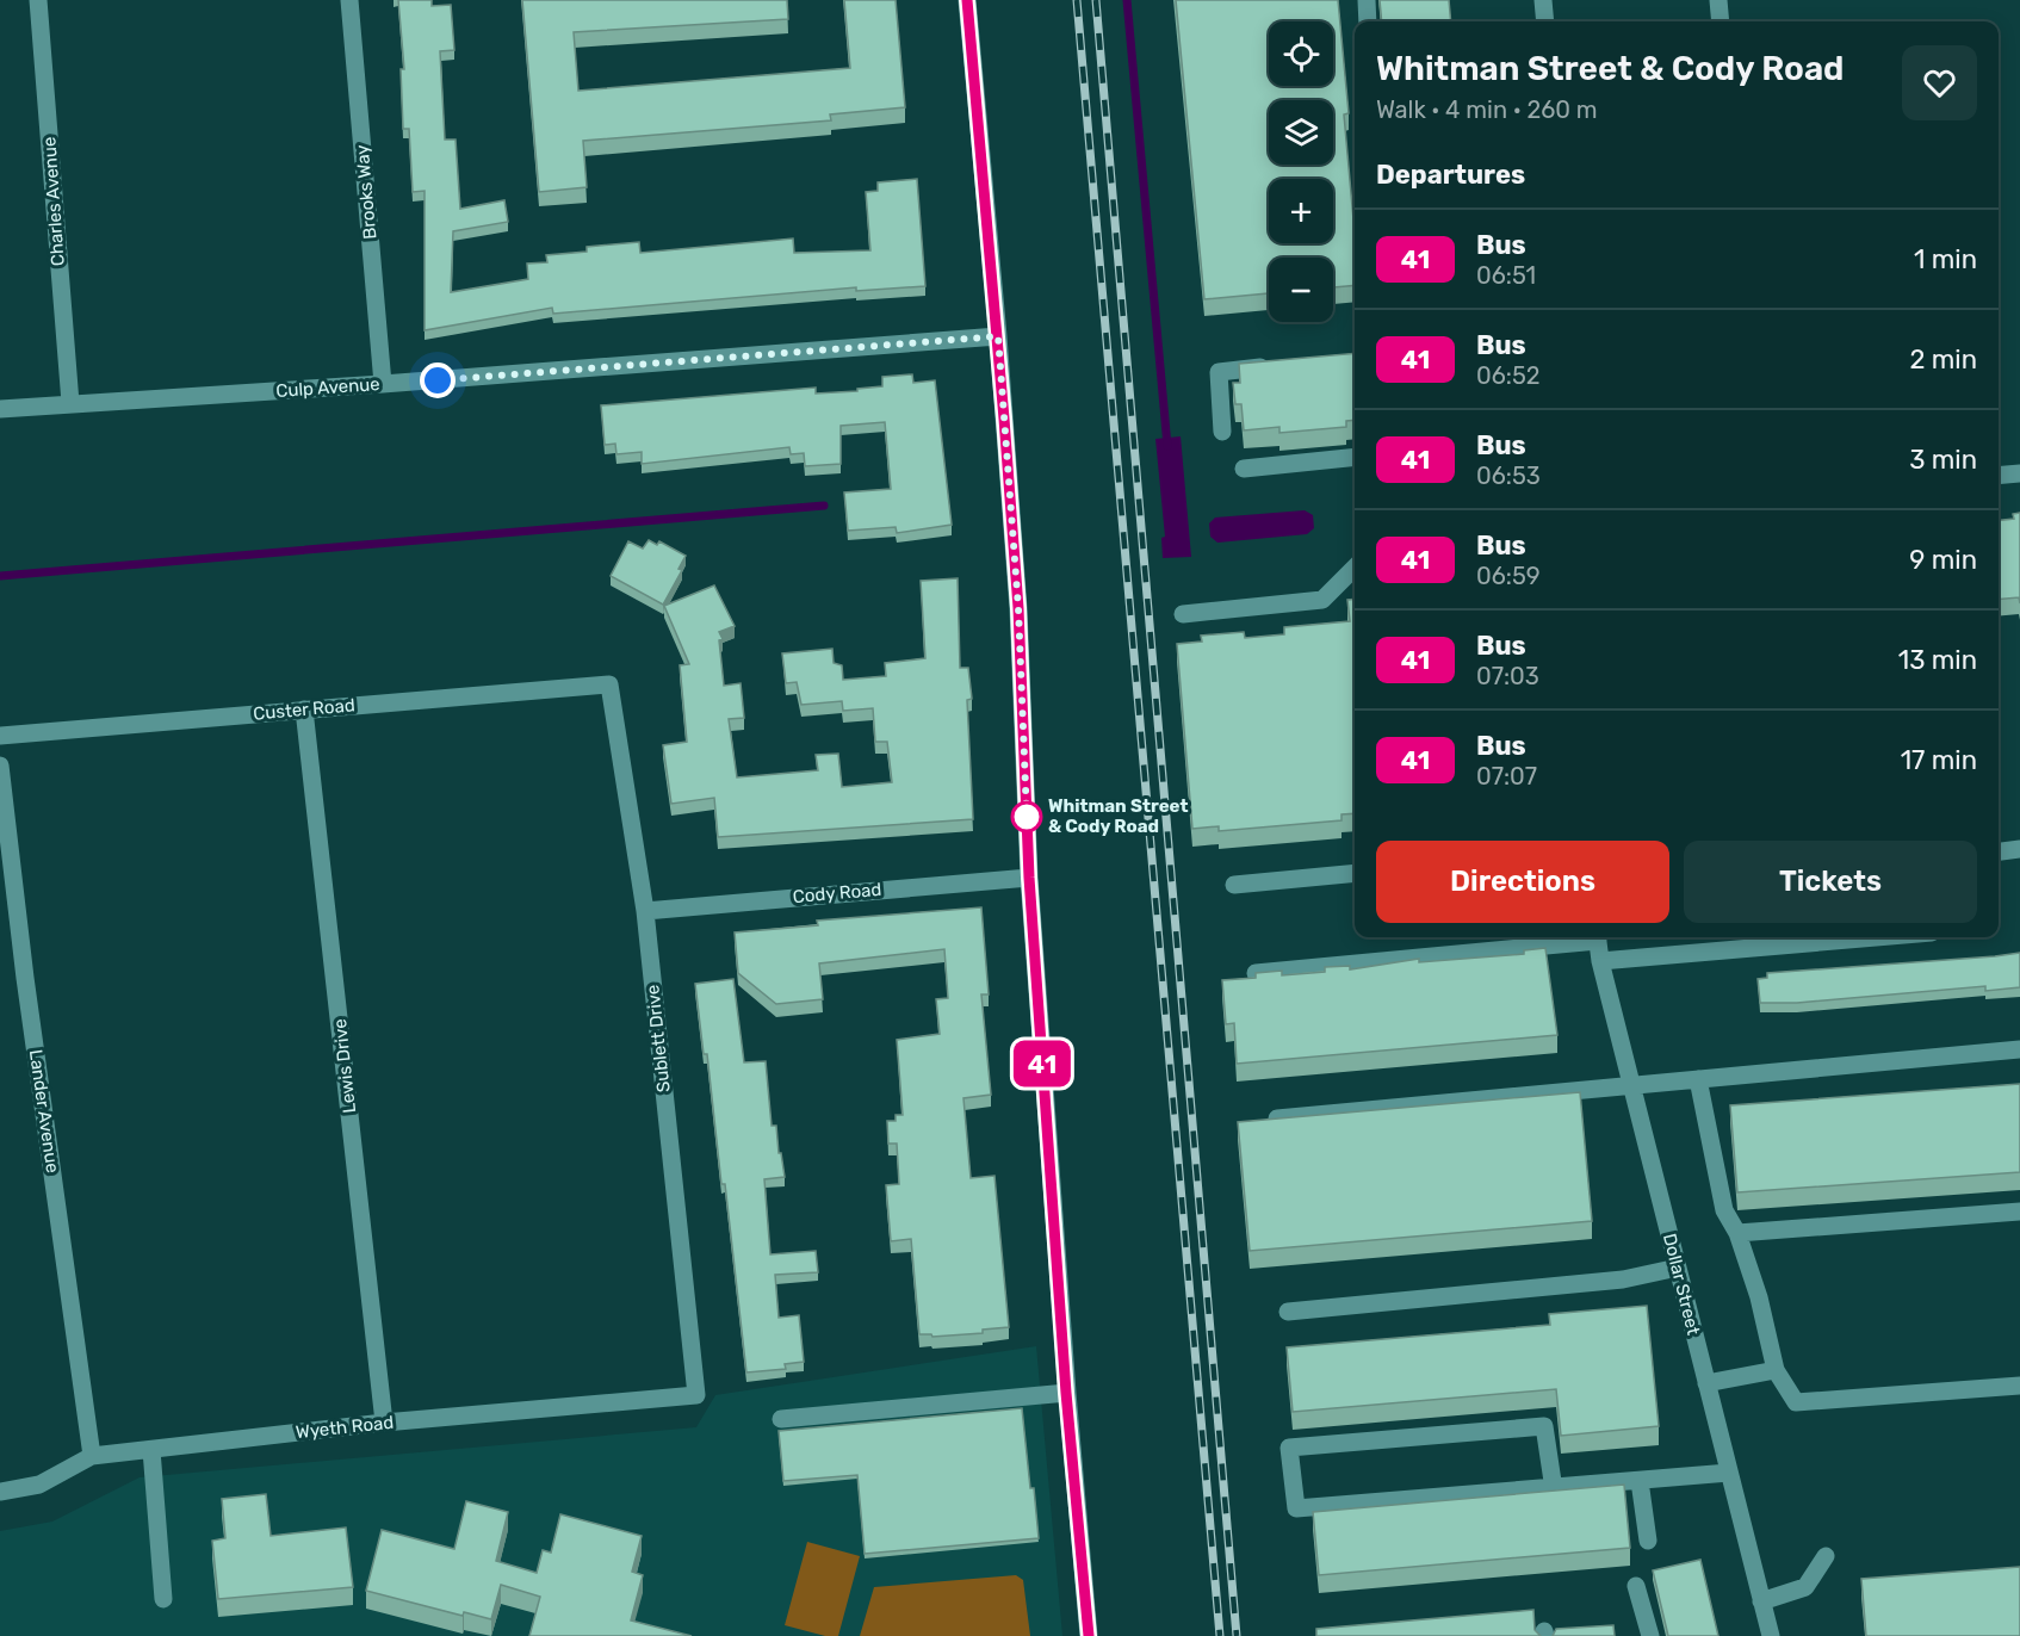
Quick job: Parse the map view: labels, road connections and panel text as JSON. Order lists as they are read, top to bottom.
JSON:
{
  "streets": {
    "street": [
      "Brooks Way",
      "Charles Avenue",
      "Culp Avenue",
      "Custer Road",
      "Cody Road",
      "Sublett Drive",
      "Lewis Drive",
      "Lander Avenue",
      "Dollar Street",
      "Wyeth Road"
    ]
  },
  "crossings": [
    ["Brooks Way", "Culp Avenue"],
    ["Charles Avenue", "Culp Avenue"],
    ["Custer Road", "Sublett Drive"],
    ["Custer Road", "Lewis Drive"],
    ["Cody Road", "Sublett Drive"],
    ["Sublett Drive", "Wyeth Road"],
    ["Lewis Drive", "Wyeth Road"],
    ["Lander Avenue", "Wyeth Road"]
  ],
  "places": ["Whitman Street & Cody Road"],
  "lines": ["bus line 41"],
  "page": {
    "on_map": "41",
    "map_buttons": ["+", "−"],
    "heading": [
      ["Whitman Street & Cody Road", "Walk · 4 min · 260 m"],
      "Departures"
    ],
    "list": [
      {
        "mark": "41",
        "name": "Bus",
        "note": "06:51",
        "value": "1 min"
      },
      {
        "mark": "41",
        "name": "Bus",
        "note": "06:52",
        "value": "2 min"
      },
      {
        "mark": "41",
        "name": "Bus",
        "note": "06:53",
        "value": "3 min"
      },
      {
        "mark": "41",
        "name": "Bus",
        "note": "06:59",
        "value": "9 min"
      },
      {
        "mark": "41",
        "name": "Bus",
        "note": "07:03",
        "value": "13 min"
      },
      {
        "mark": "41",
        "name": "Bus",
        "note": "07:07",
        "value": "17 min"
      }
    ],
    "buttons": ["Directions", "Tickets"]
  }
}
